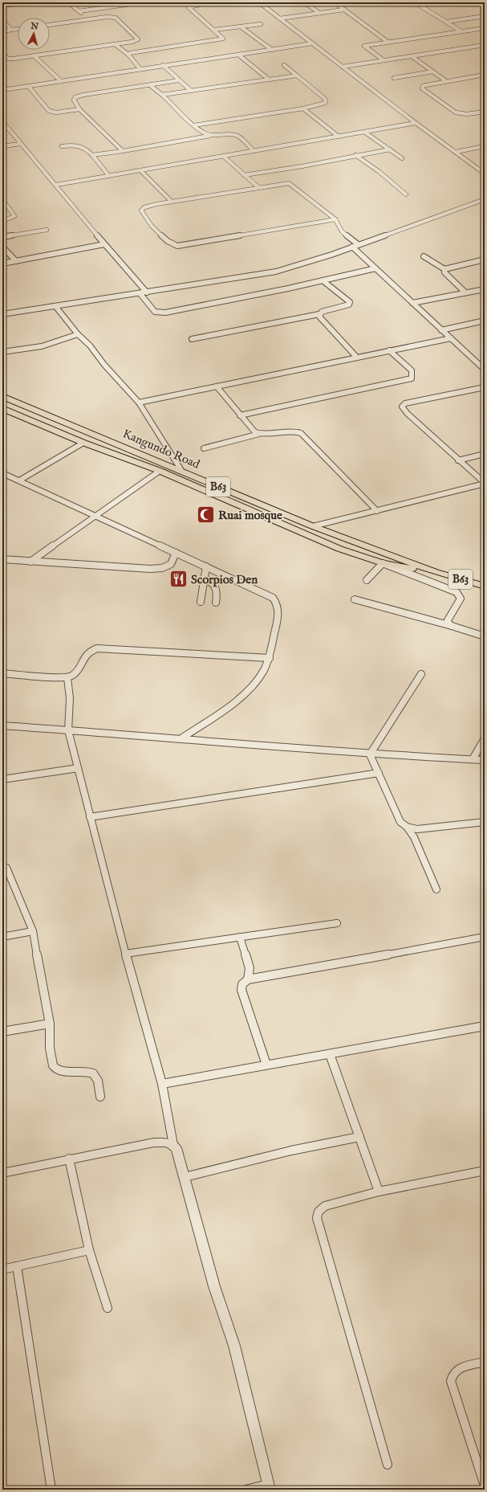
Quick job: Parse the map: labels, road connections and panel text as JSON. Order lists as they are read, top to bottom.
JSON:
{
  "streets": {
    "highway": ["Kangundo Road", "B63"]
  },
  "places": {
    "mosque": ["Ruai mosque"],
    "restaurant": ["Scorpios Den"]
  },
  "north": "top"
}
